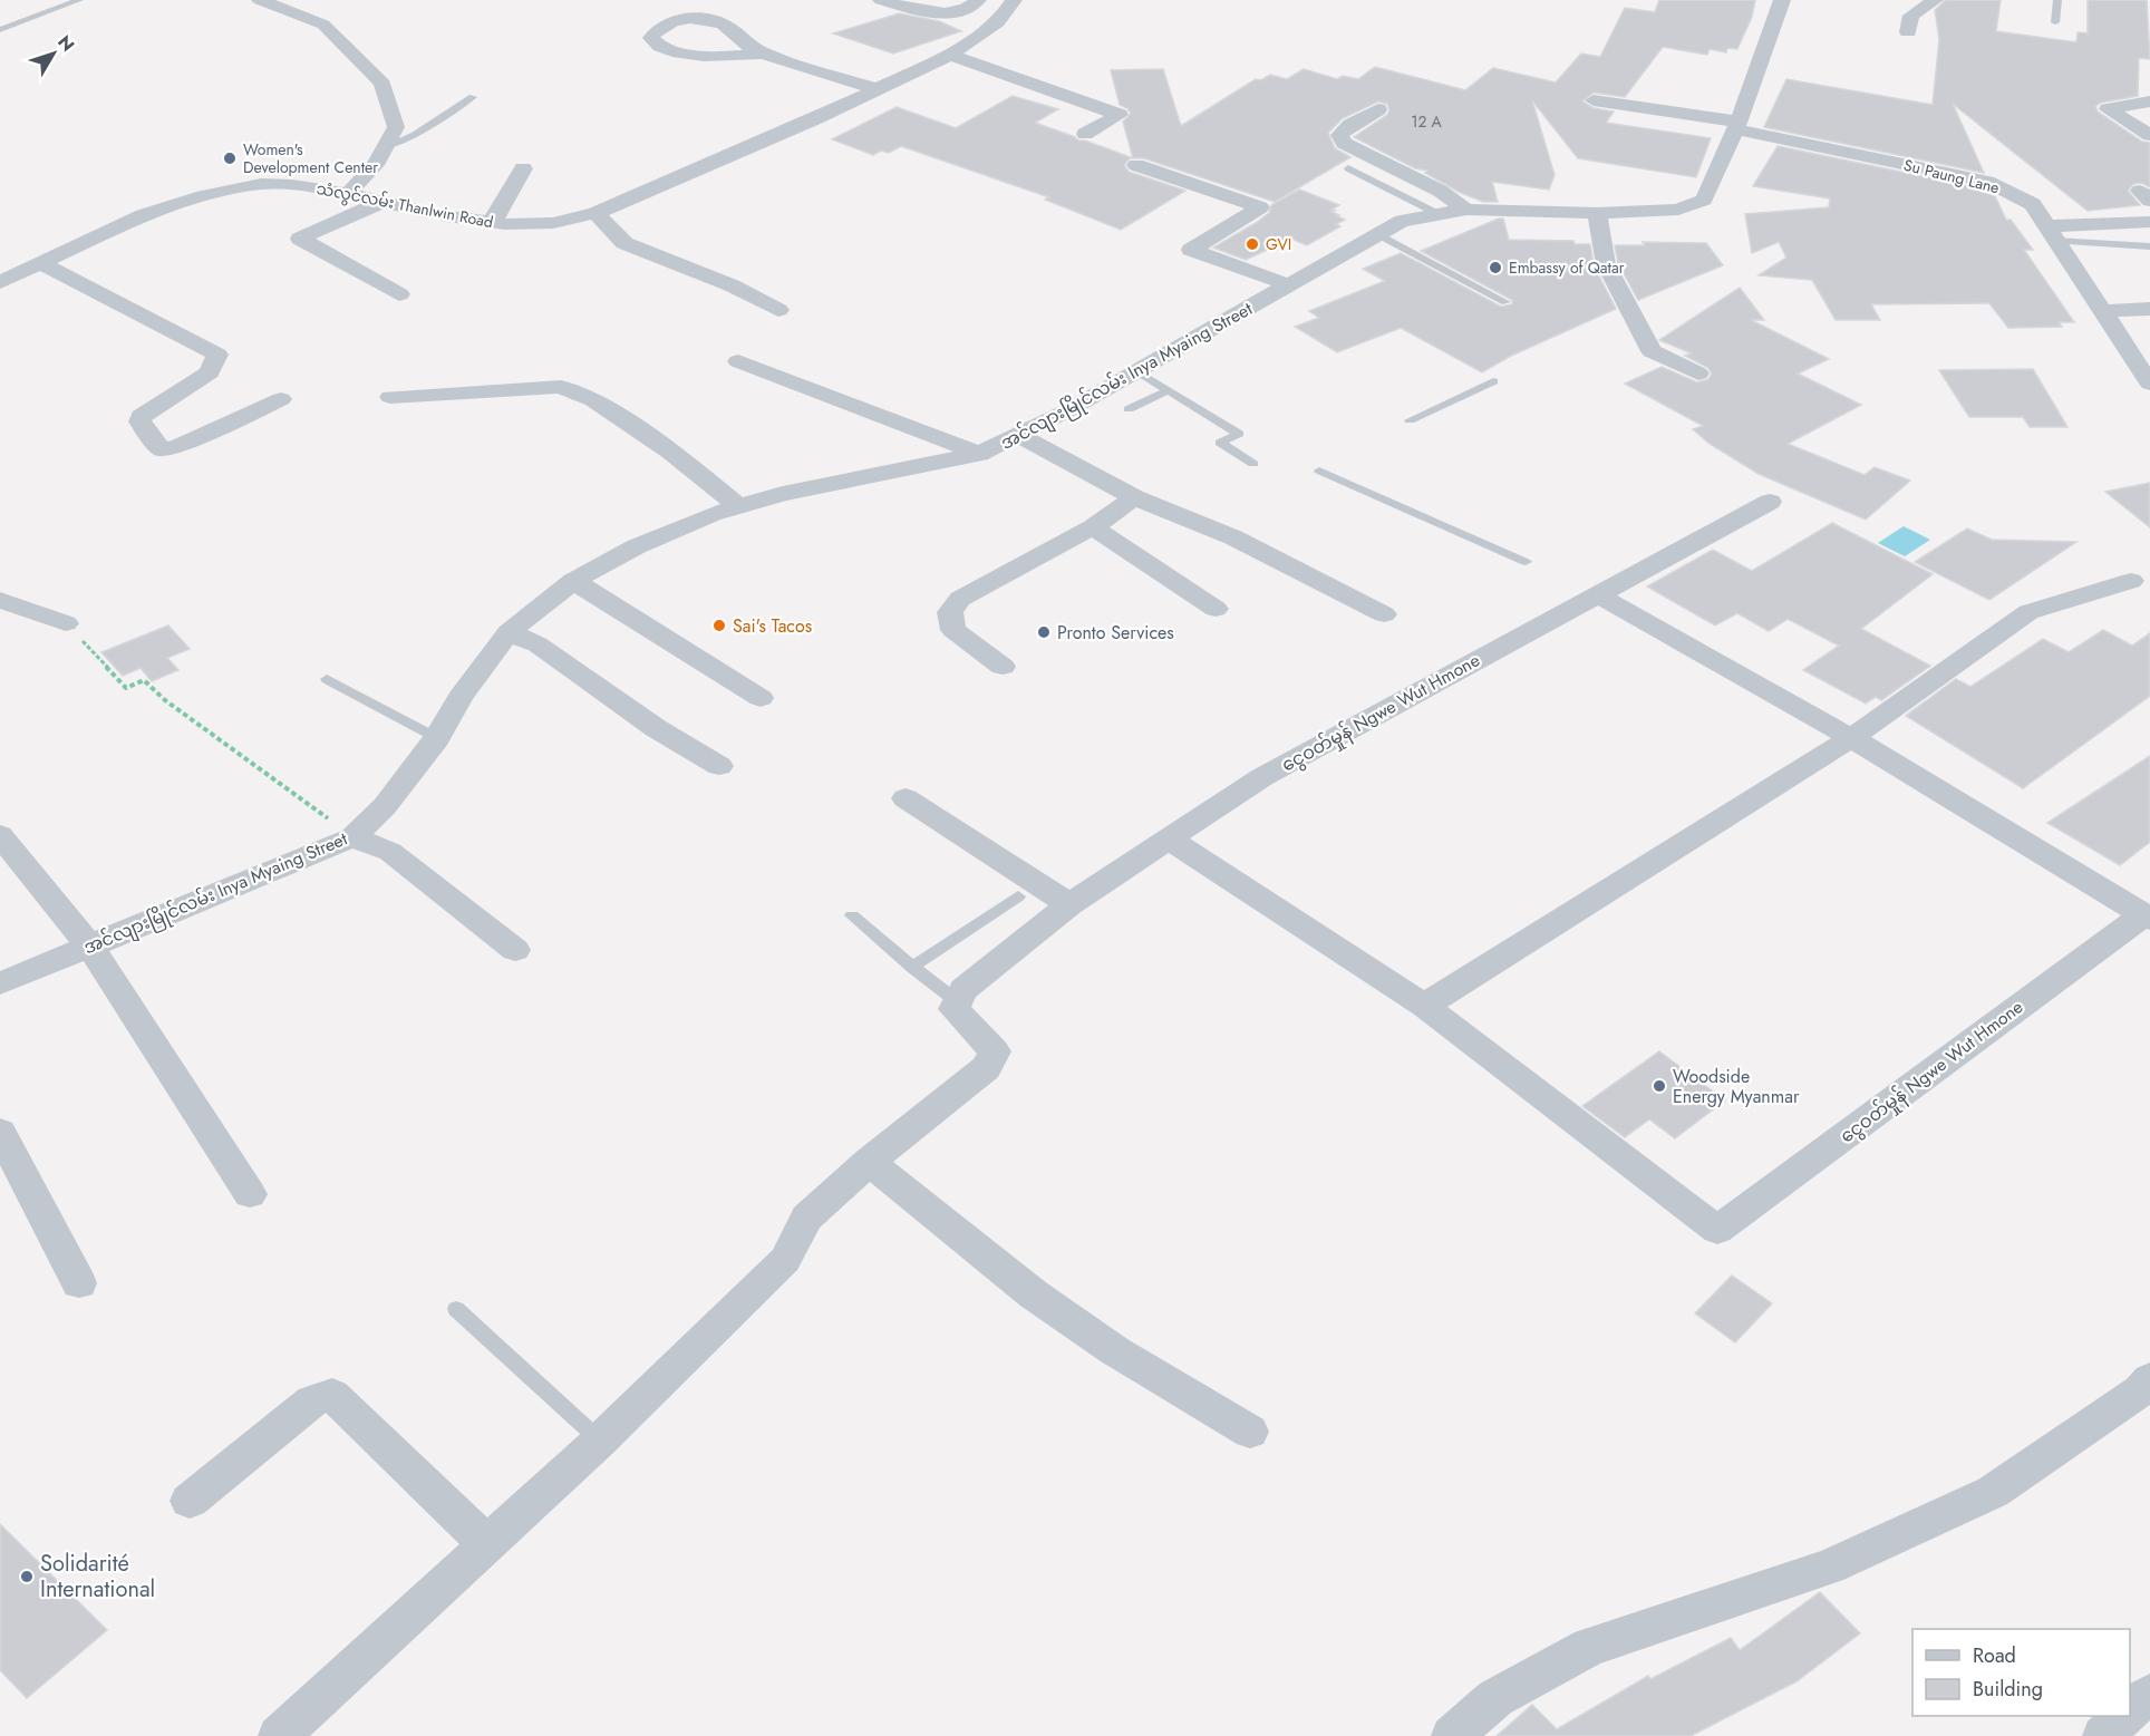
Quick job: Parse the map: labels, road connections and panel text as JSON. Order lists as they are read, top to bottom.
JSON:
{
  "streets": {
    "street": [
      "Su Paung Lane",
      "သံလွင်လမ်း Thanlwin Road",
      "အင်လျားမြိုင်လမ်း Inya Myaing Street",
      "ငွေဝတ်မှုန် Ngwe Wut Hmone"
    ]
  },
  "crossings": [
    ["Su Paung Lane", "အင်လျားမြိုင်လမ်း Inya Myaing Street"]
  ],
  "places": [
    "Women's Development Center",
    "GVI",
    "Embassy of Qatar",
    "Sai's Tacos",
    "Pronto Services",
    "Woodside Energy Myanmar",
    "Solidarité International"
  ],
  "house_numbers": ["12 A"],
  "legend": ["Road", "Building"],
  "north": "top right"
}
